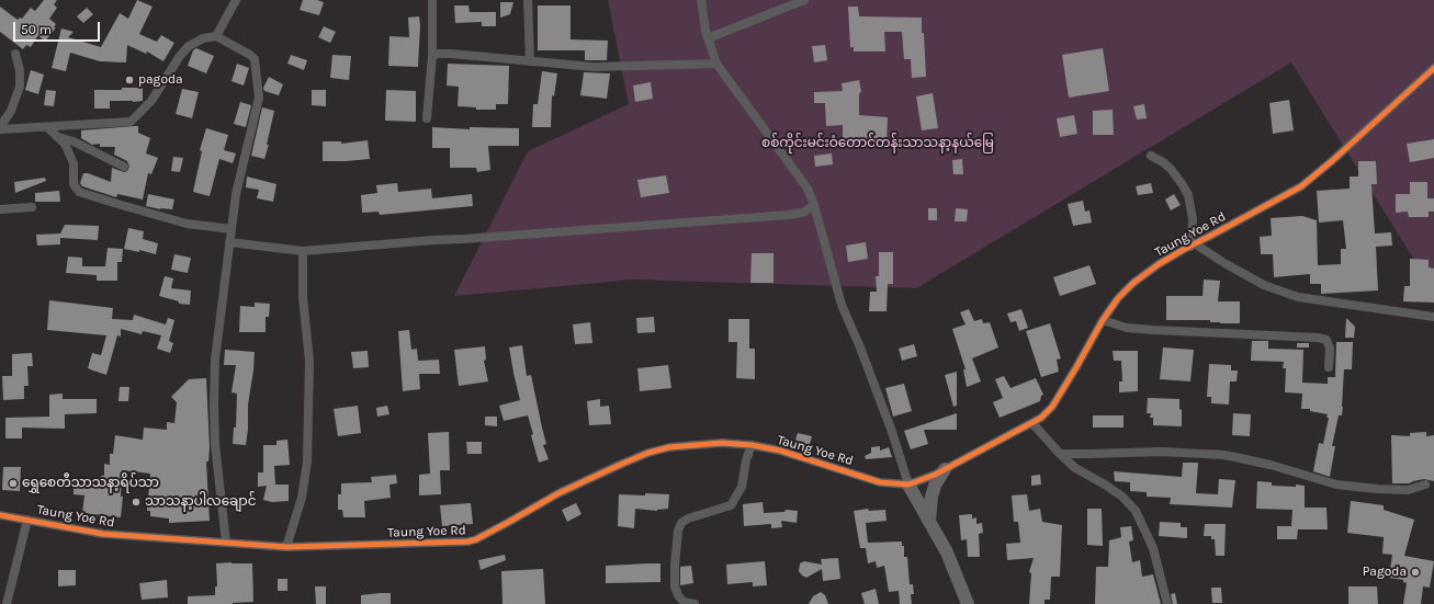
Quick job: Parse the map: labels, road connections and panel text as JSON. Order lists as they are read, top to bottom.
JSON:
{
  "streets": {
    "street": ["Taung Yoe Rd"]
  },
  "parks": ["စစ်ကိုင်းမင်းဝံတောင်တန်းသာသနာ့နယ်မြေ"],
  "places": [
    "pagoda",
    "ရွှေစေတီသာသနာ့ရိပ်သာ",
    "သာသနာ့ပါလချောင်",
    "Pagoda"
  ],
  "scale_bar": "50 m"
}
